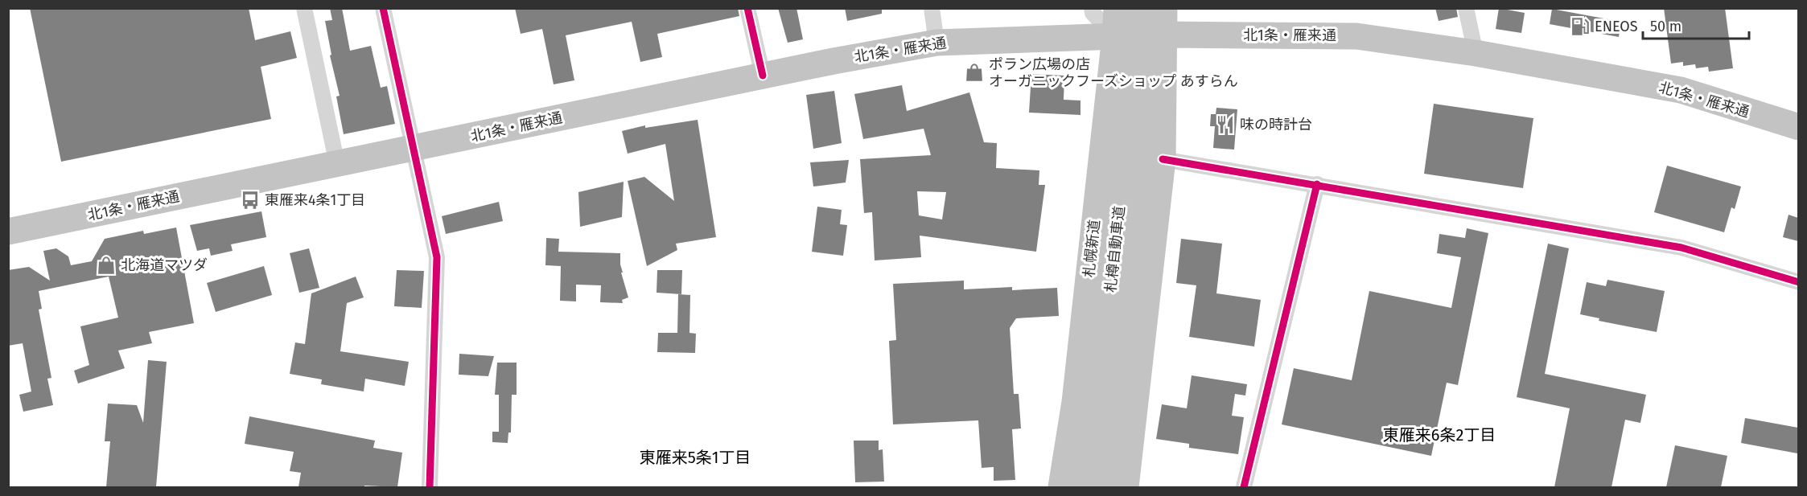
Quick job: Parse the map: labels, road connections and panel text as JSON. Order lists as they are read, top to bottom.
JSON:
{
  "streets": {
    "highway": ["北1条・雁来通", "札幌新道", "札樽自動車道"]
  },
  "crossings": [
    ["北1条・雁来通", "札幌新道"],
    ["札幌新道", "札樽自動車道"]
  ],
  "districts": ["東雁来6条2丁目", "東雁来5条1丁目"],
  "places": {
    "fuel station": ["ENEOS"],
    "shop": ["ポラン広場の店 オーガニックフーズショップ あすらん", "北海道マツダ"],
    "restaurant": ["味の時計台"],
    "bus stop": ["東雁来4条1丁目"]
  },
  "scale_bar": "50 m"
}
